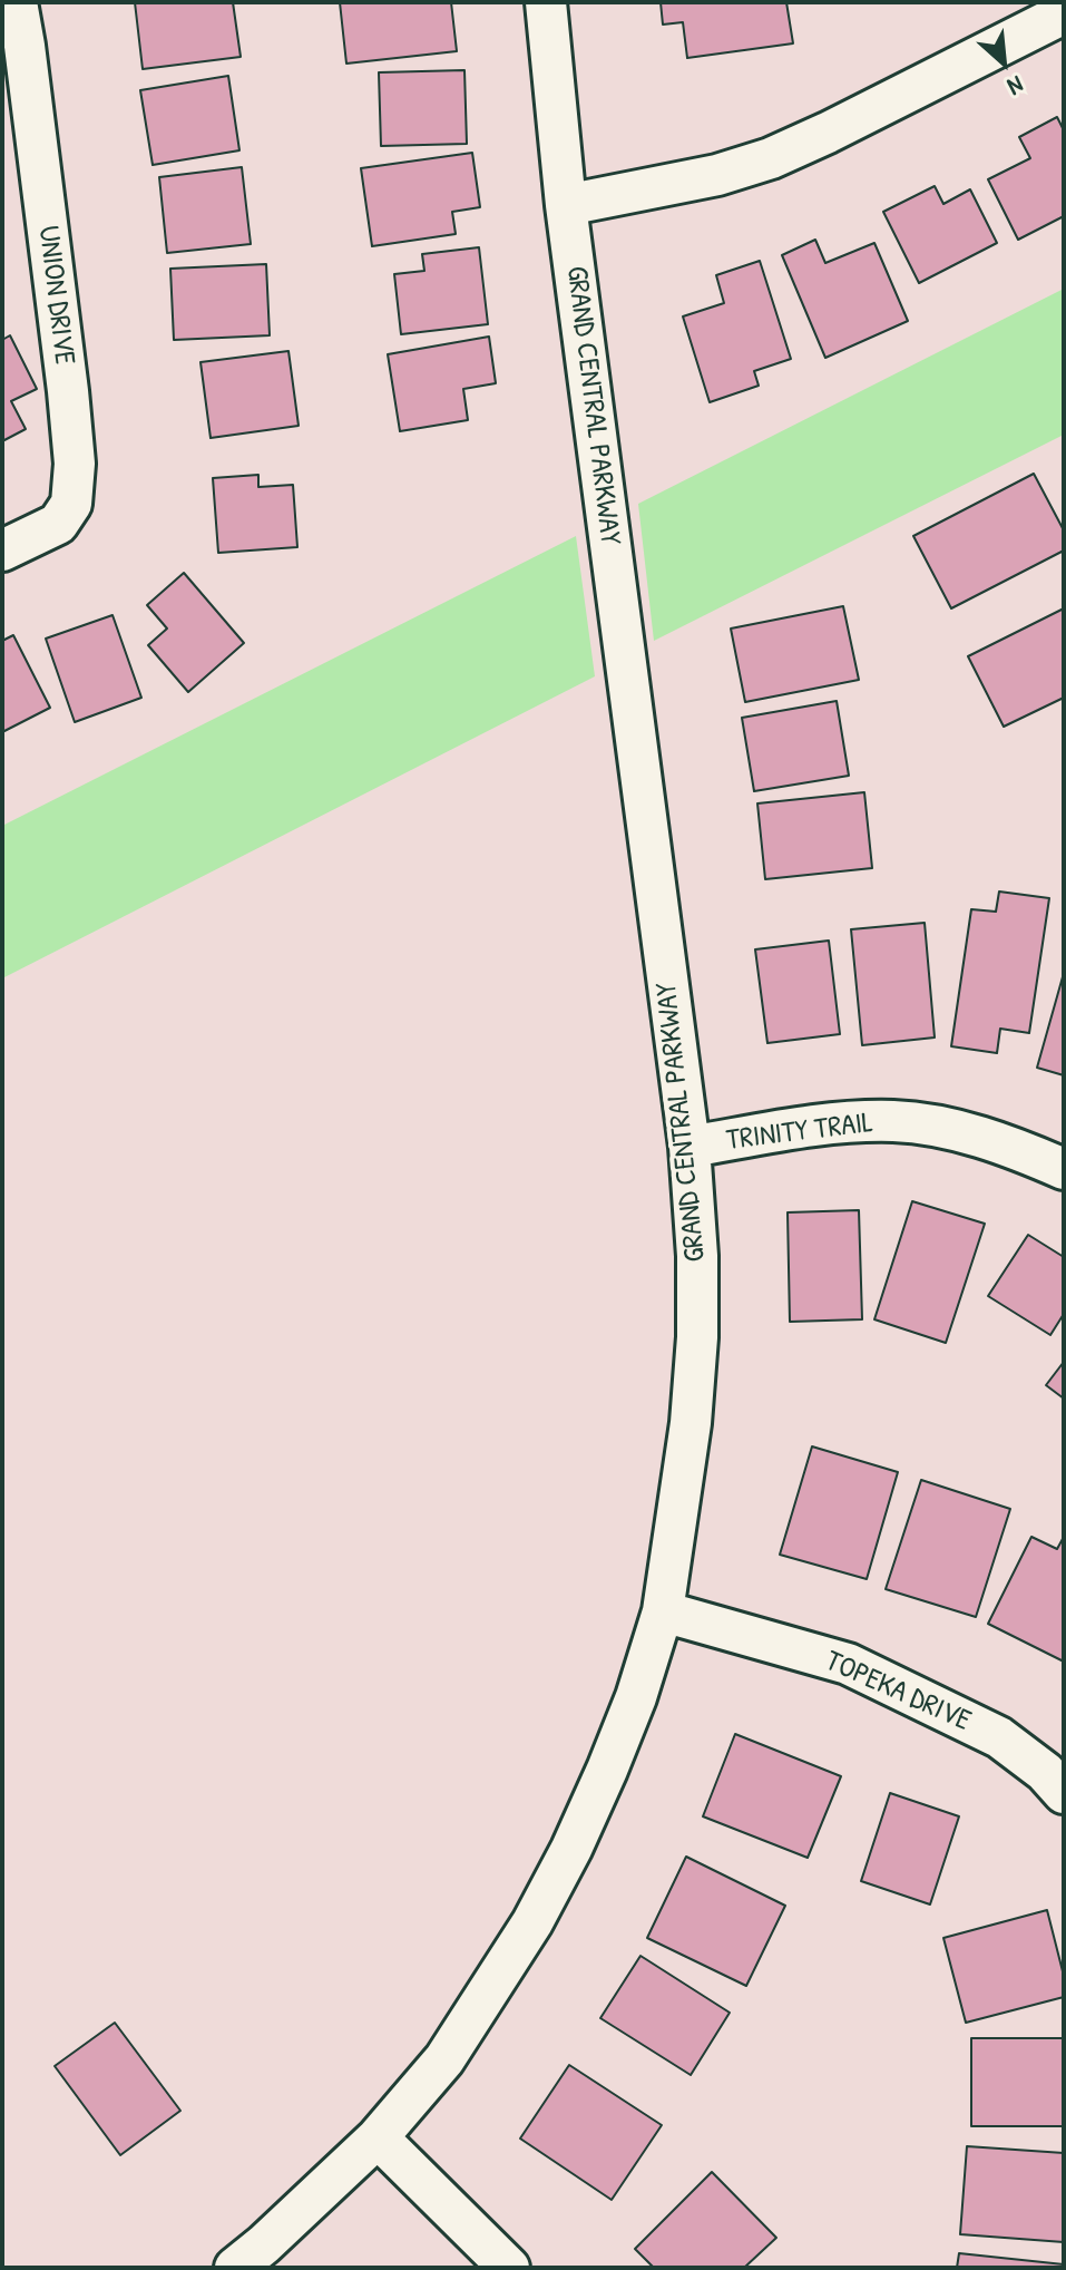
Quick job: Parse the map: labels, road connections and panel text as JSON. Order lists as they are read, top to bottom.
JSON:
{
  "streets": {
    "street": [
      "UNION DRIVE",
      "GRAND CENTRAL PARKWAY",
      "TRINITY TRAIL",
      "TOPEKA DRIVE"
    ]
  },
  "crossings": [
    ["GRAND CENTRAL PARKWAY", "TRINITY TRAIL"],
    ["GRAND CENTRAL PARKWAY", "TOPEKA DRIVE"]
  ],
  "north": "bottom right"
}
